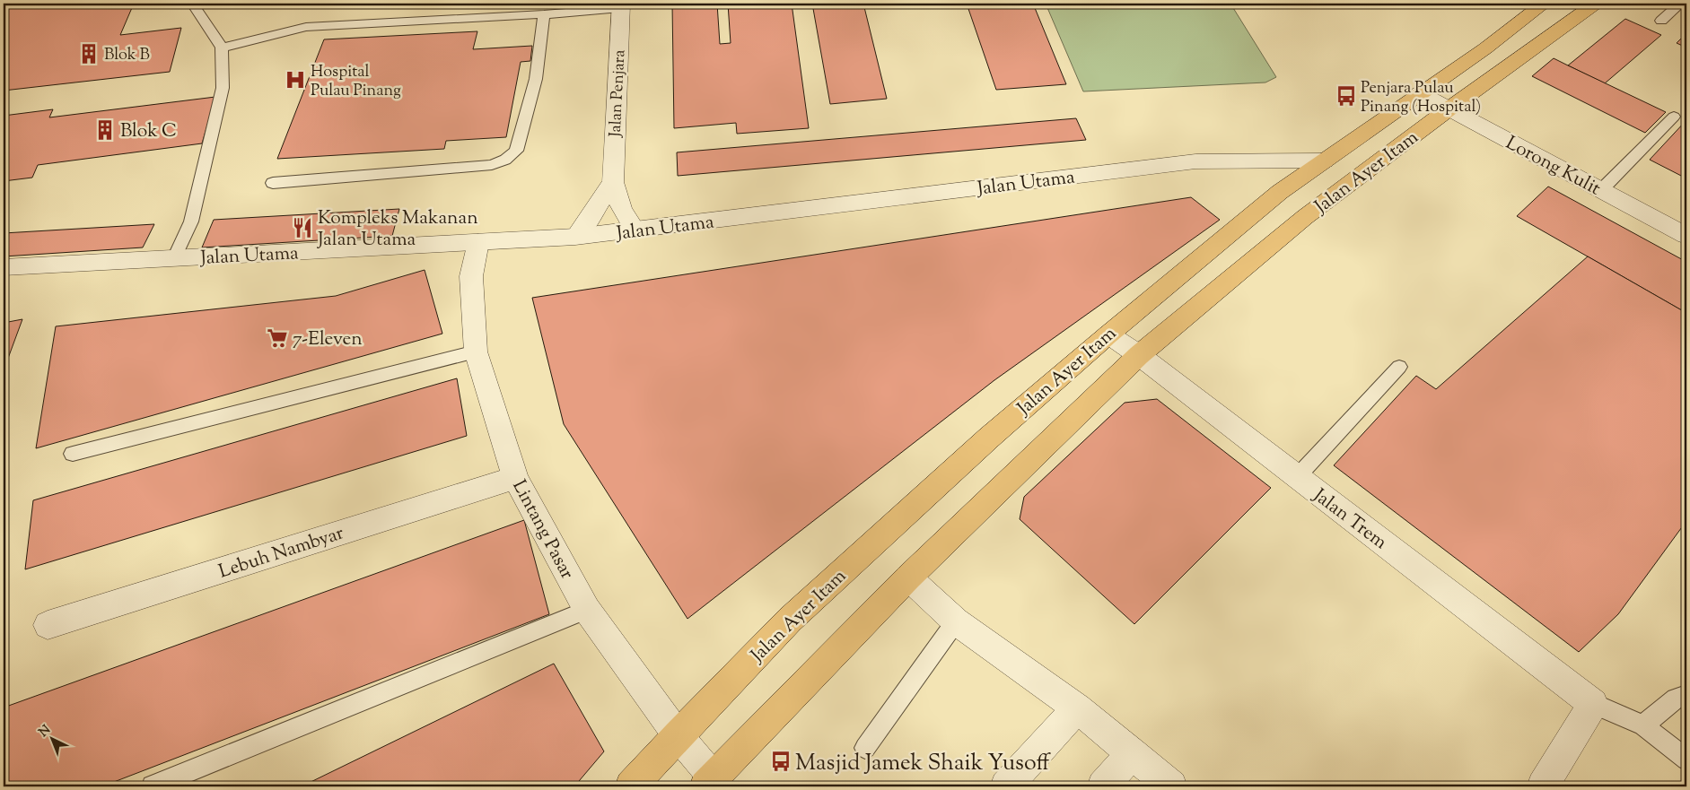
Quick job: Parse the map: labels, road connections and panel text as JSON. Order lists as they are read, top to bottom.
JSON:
{
  "streets": {
    "main road": ["Jalan Ayer Itam"],
    "street": [
      "Jalan Penjara",
      "Lorong Kulit",
      "Jalan Utama",
      "Jalan Trem",
      "Lintang Pasar",
      "Lebuh Nambyar"
    ]
  },
  "crossings": [
    ["Jalan Penjara", "Jalan Utama"],
    ["Lorong Kulit", "Jalan Ayer Itam"],
    ["Jalan Ayer Itam", "Jalan Utama"],
    ["Jalan Ayer Itam", "Jalan Trem"],
    ["Jalan Ayer Itam", "Lintang Pasar"],
    ["Jalan Utama", "Lintang Pasar"],
    ["Lintang Pasar", "Lebuh Nambyar"]
  ],
  "places": {
    "building": ["Blok B", "Blok C"],
    "hospital": ["Hospital Pulau Pinang"],
    "bus stop": ["Penjara Pulau Pinang (Hospital)", "Masjid Jamek Shaik Yusoff"],
    "restaurant": ["Kompleks Makanan Jalan Utama"],
    "supermarket": ["7-Eleven"]
  },
  "north": "top left"
}
